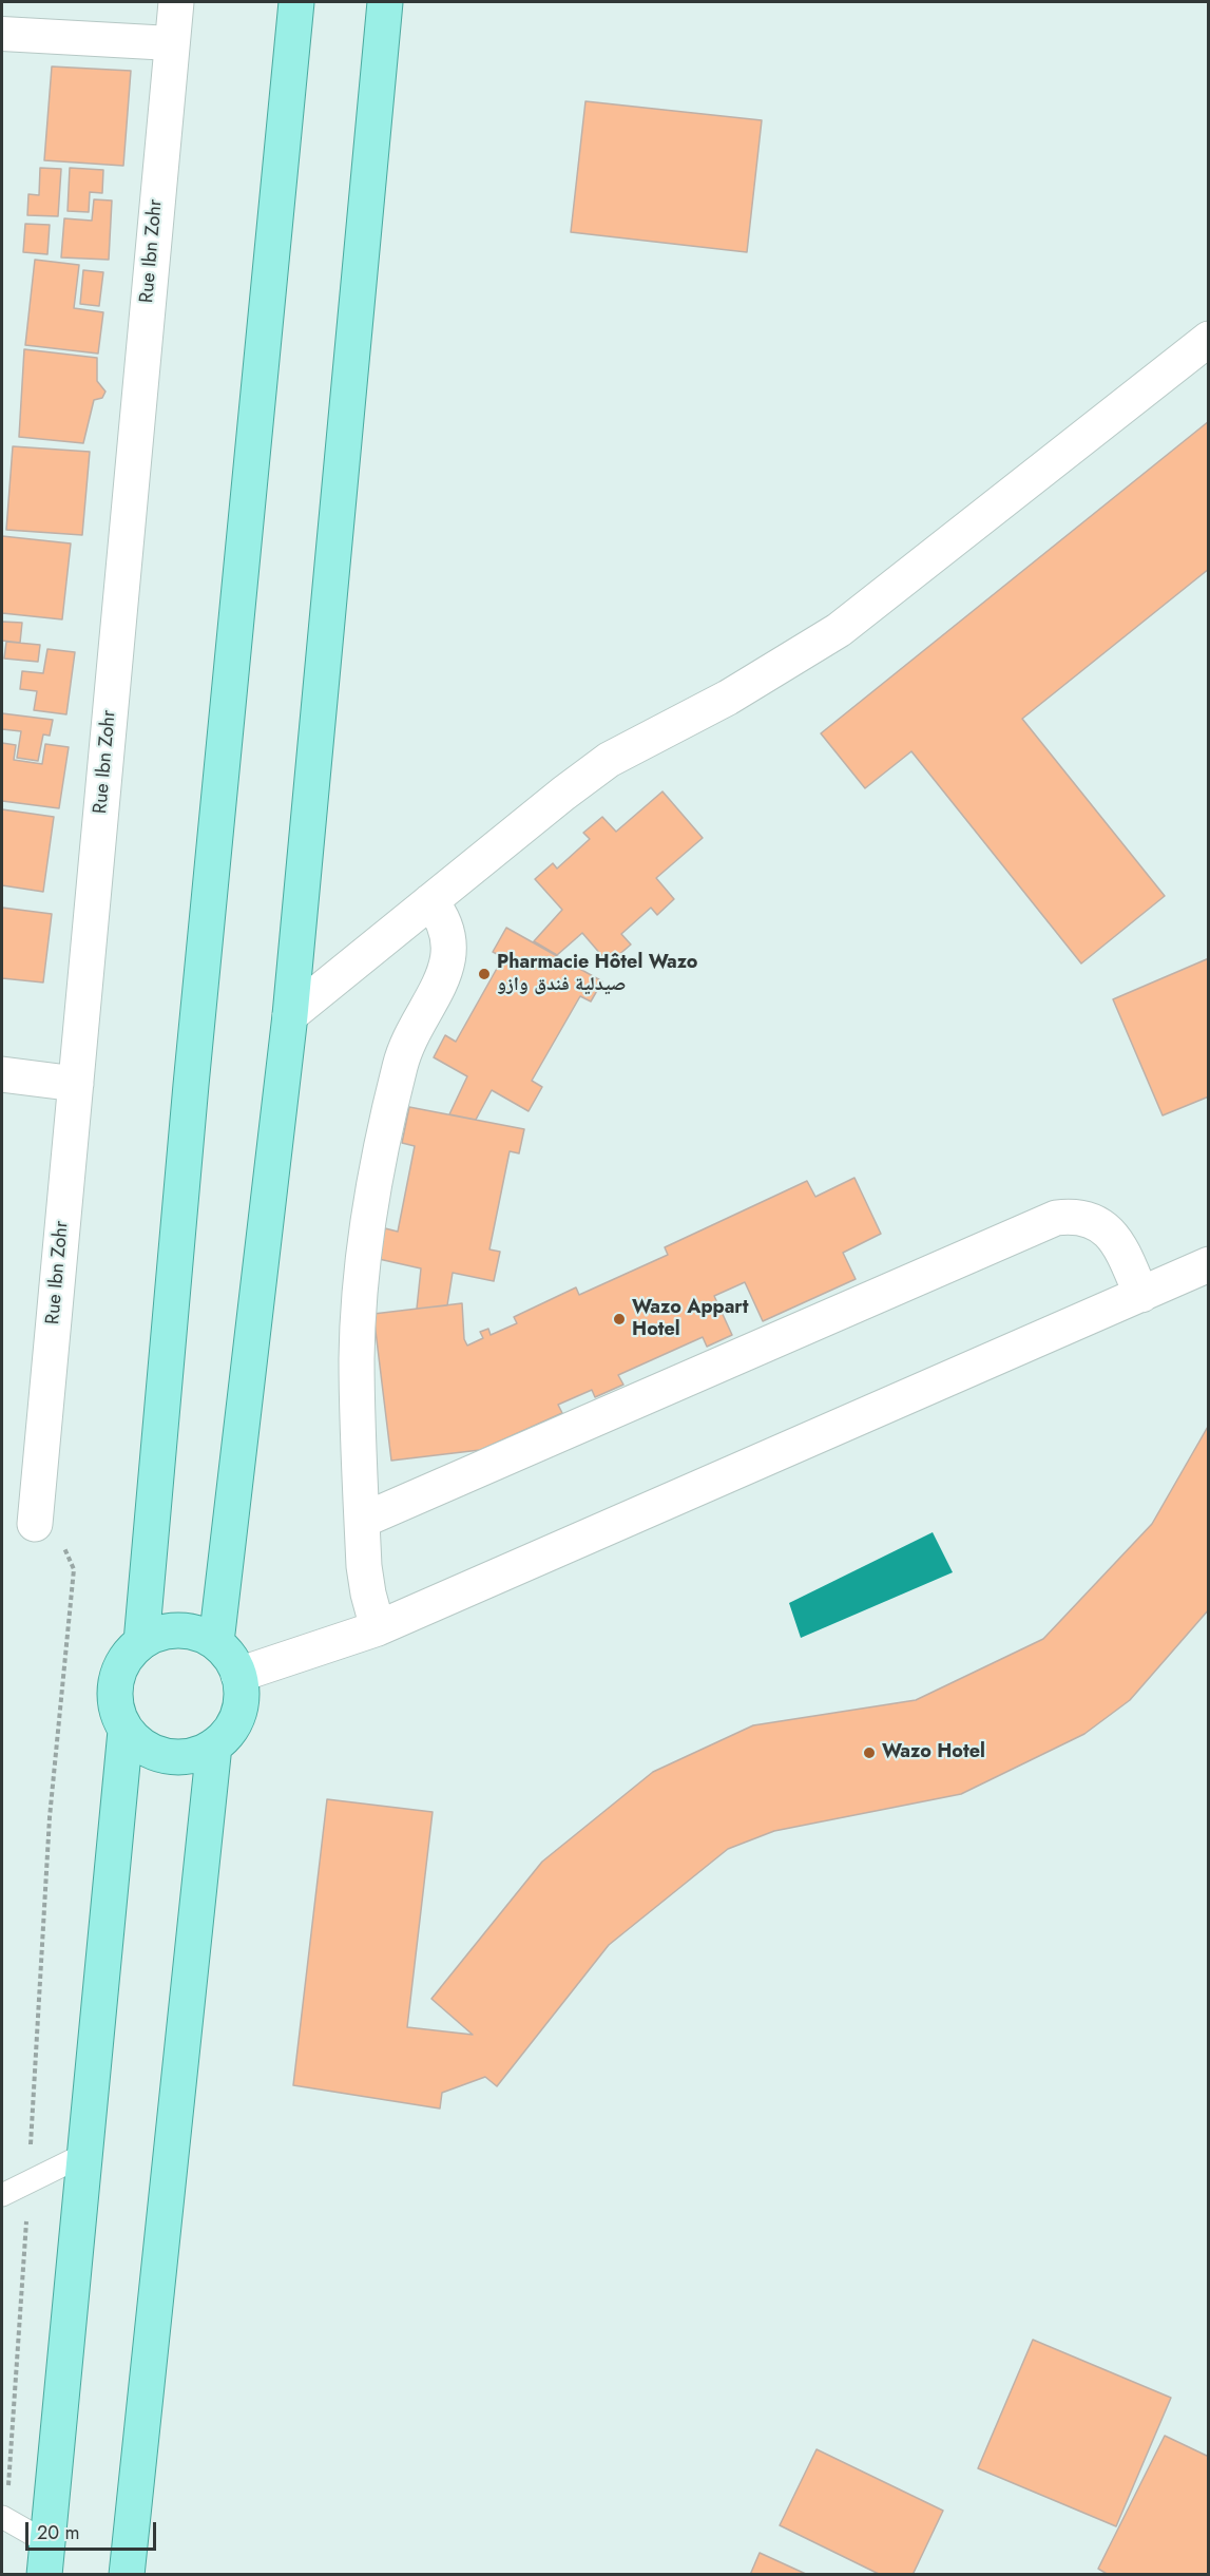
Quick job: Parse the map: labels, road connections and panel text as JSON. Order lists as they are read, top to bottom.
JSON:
{
  "streets": {
    "street": ["Rue Ibn Zohr"]
  },
  "places": ["Pharmacie Hôtel Wazo صيدلية فندق وازو", "Wazo Appart Hotel", "Wazo Hotel"],
  "scale_bar": "20 m"
}
